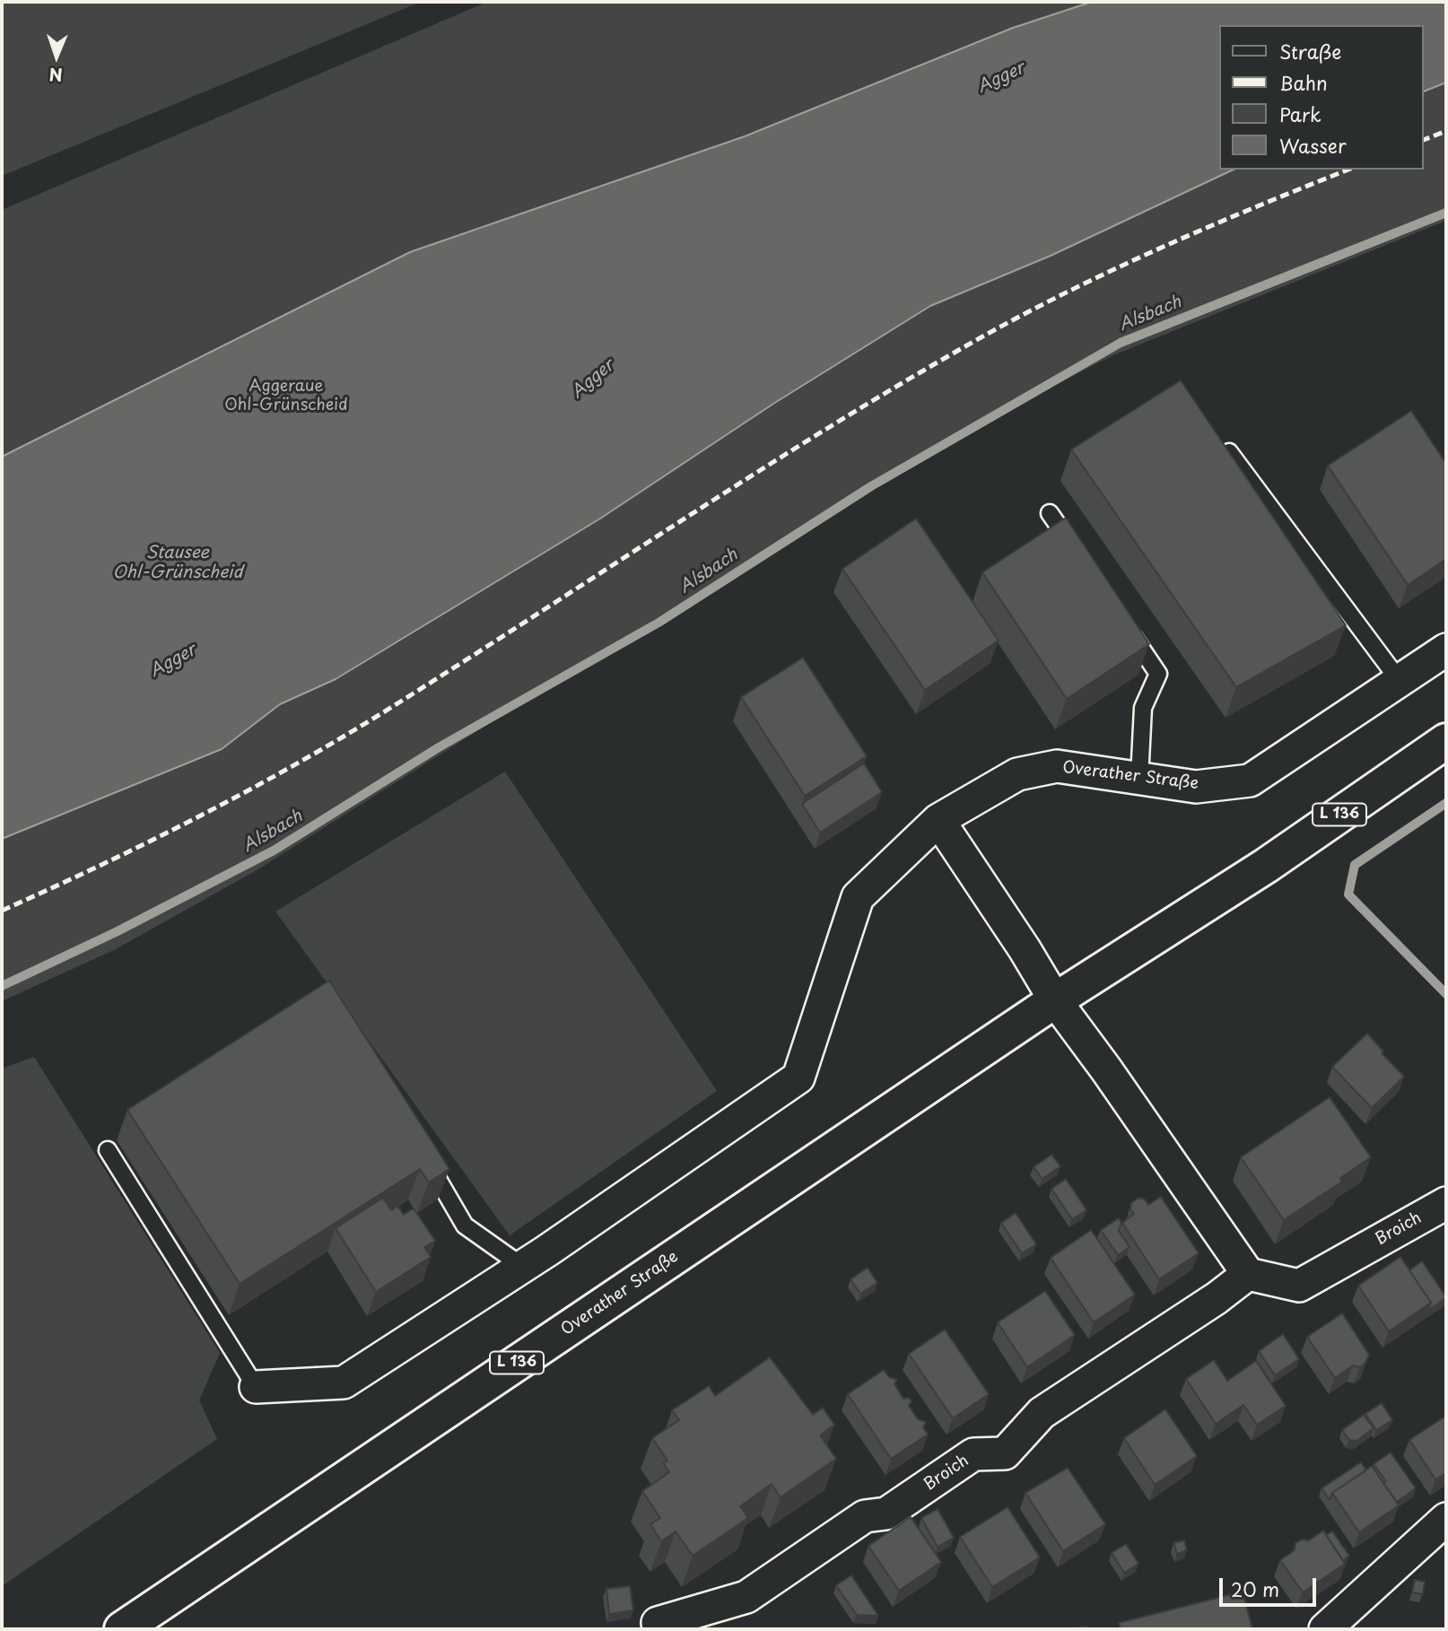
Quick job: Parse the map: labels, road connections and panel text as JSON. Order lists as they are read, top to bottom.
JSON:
{
  "streets": {
    "main road": ["Overather Straße", "L 136"],
    "street": ["Broich"]
  },
  "water": ["Agger", "Alsbach", "Stausee Ohl-Grünscheid"],
  "parks": ["Aggeraue Ohl-Grünscheid"],
  "legend": [
    "Straße",
    "Bahn",
    "Park",
    "Wasser"
  ],
  "scale_bar": "20 m",
  "north": "bottom"
}
